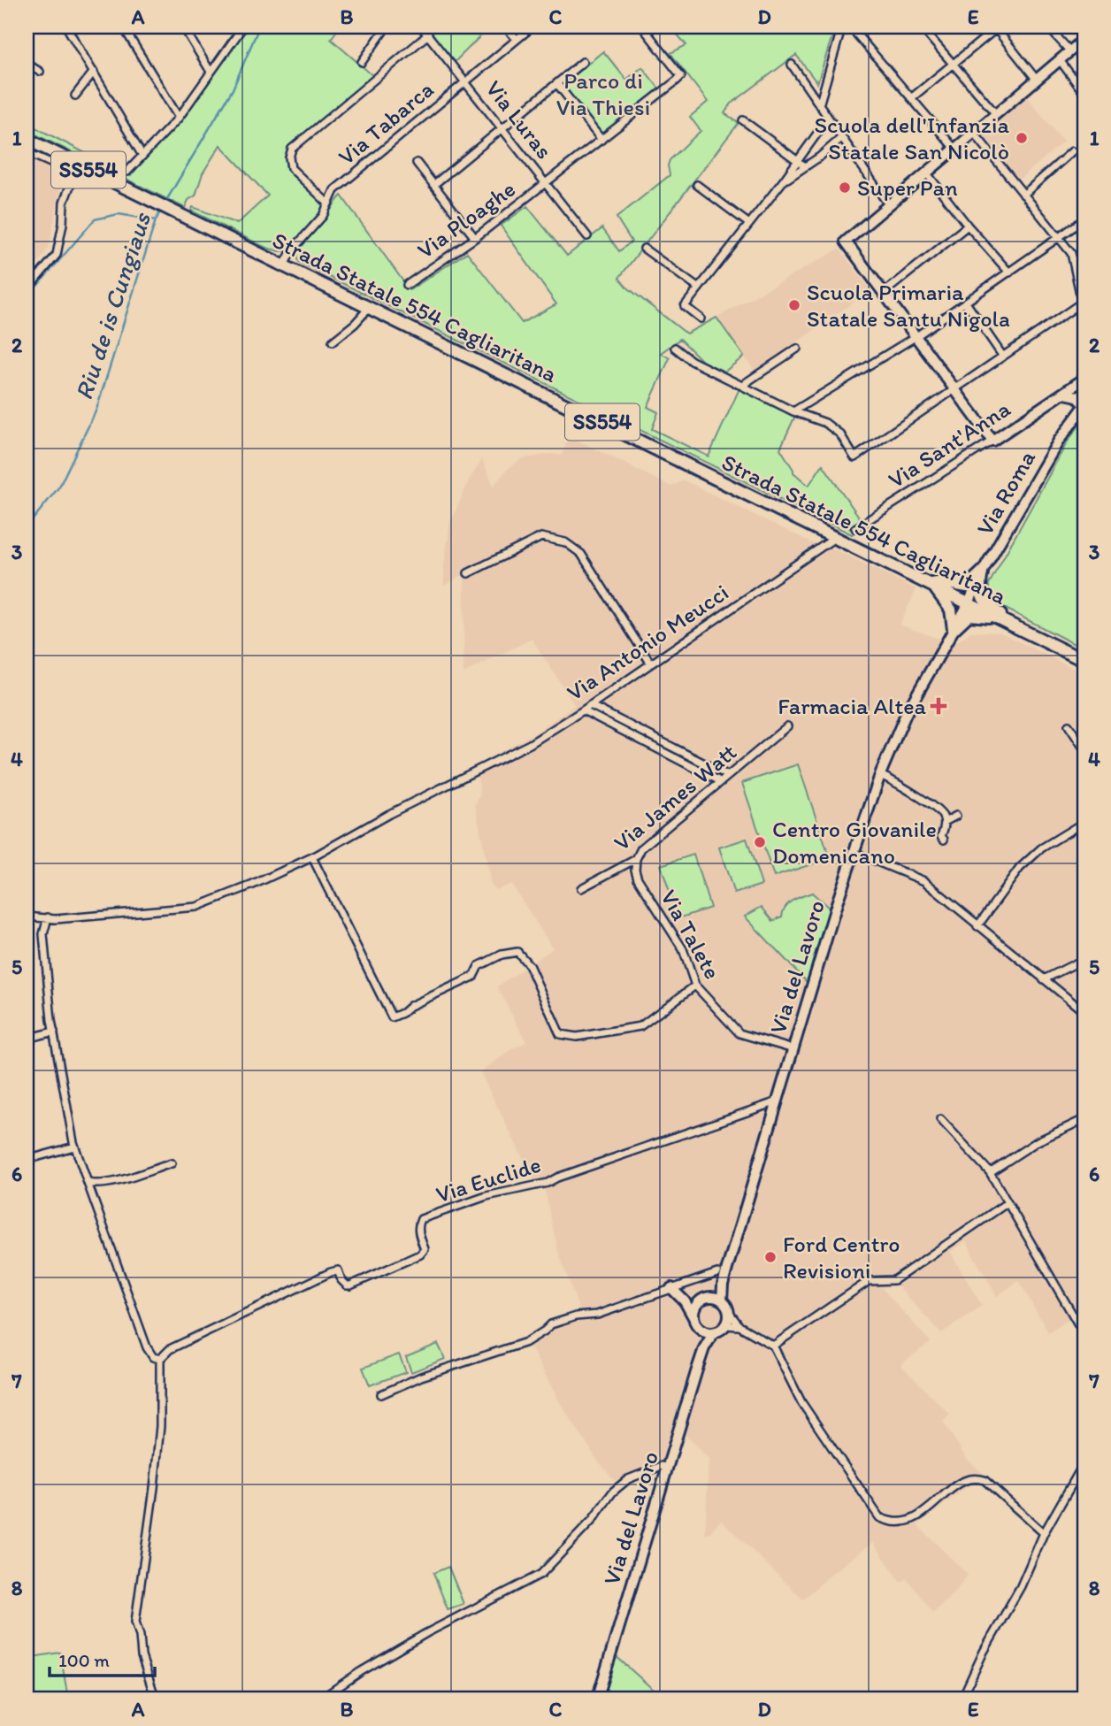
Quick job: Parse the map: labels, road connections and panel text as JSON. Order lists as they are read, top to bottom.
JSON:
{
  "streets": {
    "main road": [
      "SS554",
      "Strada Statale 554 Cagliaritana",
      "Via Sant'Anna",
      "Via Roma",
      "Via del Lavoro"
    ],
    "street": [
      "Via Luras",
      "Via Tabarca",
      "Via Ploaghe",
      "Via Antonio Meucci",
      "Via James Watt",
      "Via Talete",
      "Via Euclide"
    ]
  },
  "crossings": [
    ["Via Luras", "Via Tabarca"],
    ["Via Luras", "Via Ploaghe"],
    ["Via Tabarca", "Strada Statale 554 Cagliaritana"],
    ["Strada Statale 554 Cagliaritana", "Via Roma"],
    ["Strada Statale 554 Cagliaritana", "Via Antonio Meucci"],
    ["Strada Statale 554 Cagliaritana", "Via del Lavoro"],
    ["Via Roma", "Via del Lavoro"],
    ["Via James Watt", "Via Talete"],
    ["Via Talete", "Via del Lavoro"],
    ["Via del Lavoro", "Via Euclide"]
  ],
  "water": ["Riu de is Cungiaus"],
  "parks": ["Parco di Via Thiesi"],
  "places": {
    "other": [
      "Scuola dell'Infanzia Statale San Nicolò",
      "Super Pan",
      "Scuola Primaria Statale Santu Nigola",
      "Centro Giovanile Domenicano",
      "Ford Centro Revisioni"
    ],
    "health": ["Farmacia Altea"]
  },
  "scale_bar": "100 m",
  "grid": {
    "columns": [
      "A",
      "B",
      "C",
      "D",
      "E"
    ],
    "rows": [
      "1",
      "2",
      "3",
      "4",
      "5",
      "6",
      "7",
      "8"
    ]
  }
}
